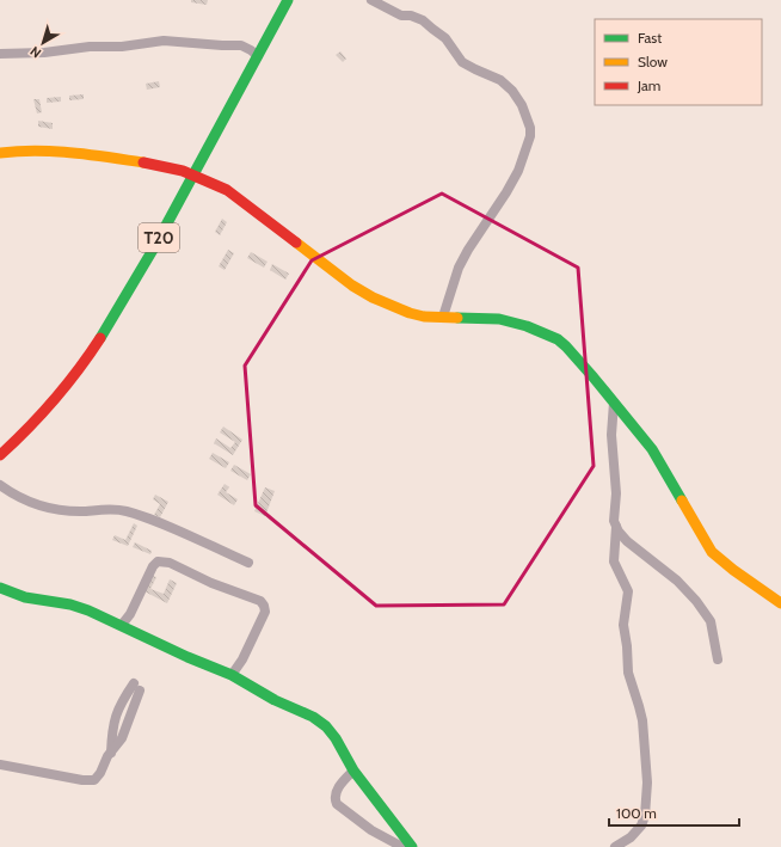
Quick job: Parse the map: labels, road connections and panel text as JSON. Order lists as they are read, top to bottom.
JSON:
{
  "streets": {
    "street": ["T20"]
  },
  "legend": ["Fast", "Slow", "Jam"],
  "scale_bar": "100 m",
  "north": "bottom left"
}
